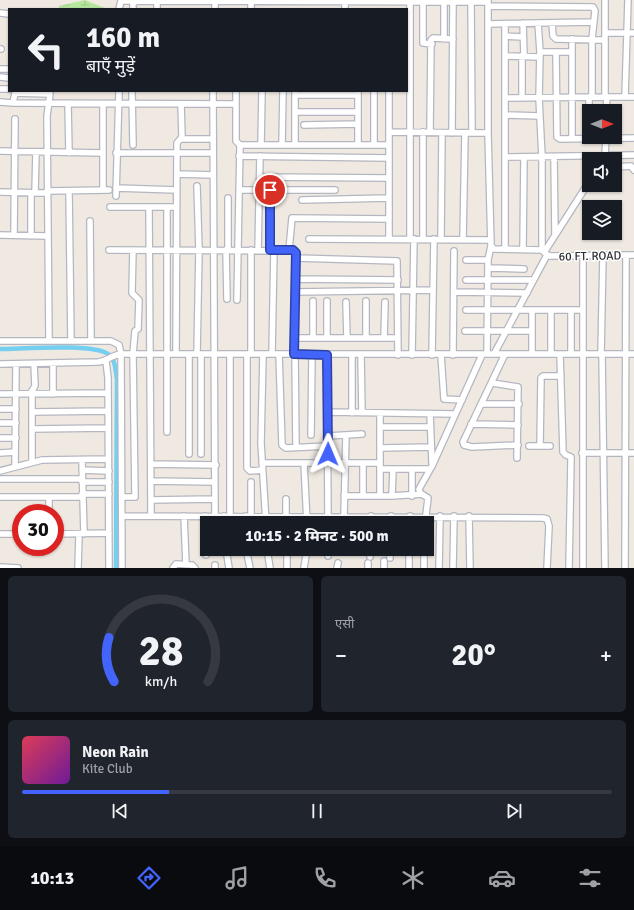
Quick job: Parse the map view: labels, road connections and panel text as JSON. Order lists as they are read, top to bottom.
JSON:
{
  "streets": {
    "street": ["60 FT. ROAD"]
  },
  "north": "right",
  "page": {
    "turn": ["160 m", "बाएँ मुड़ें"],
    "limit": "30",
    "trip": "10:15 · 2 मिनट · 500 m",
    "tile": "एसी",
    "heat": ["−", "20°", "+"],
    "song": ["Neon Rain", "Kite Club"],
    "tabs": "10:13",
    "gauge": ["28", "km/h"]
  }
}
